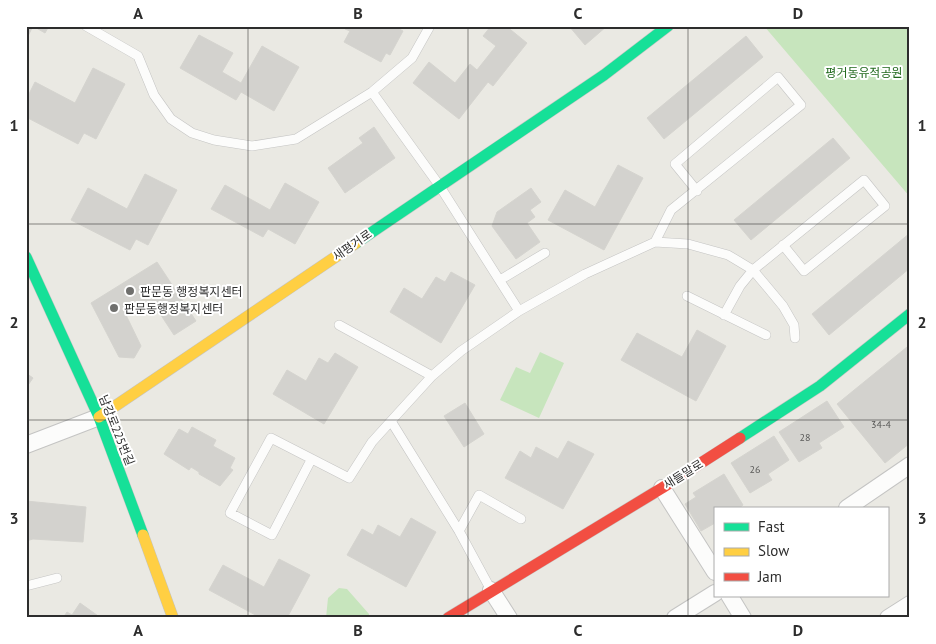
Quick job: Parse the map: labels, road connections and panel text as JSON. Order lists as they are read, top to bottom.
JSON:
{
  "streets": {
    "street": ["새평거로", "남강로225번길", "새들말로"]
  },
  "crossings": [
    ["새평거로", "남강로225번길"]
  ],
  "parks": ["평거동유적공원"],
  "places": ["판문동 행정복지센터", "판문동행정복지센터"],
  "house_numbers": ["34-4", "28", "26"],
  "legend": ["Fast", "Slow", "Jam"],
  "grid": {
    "columns": [
      "A",
      "B",
      "C",
      "D"
    ],
    "rows": ["1", "2", "3"]
  }
}
